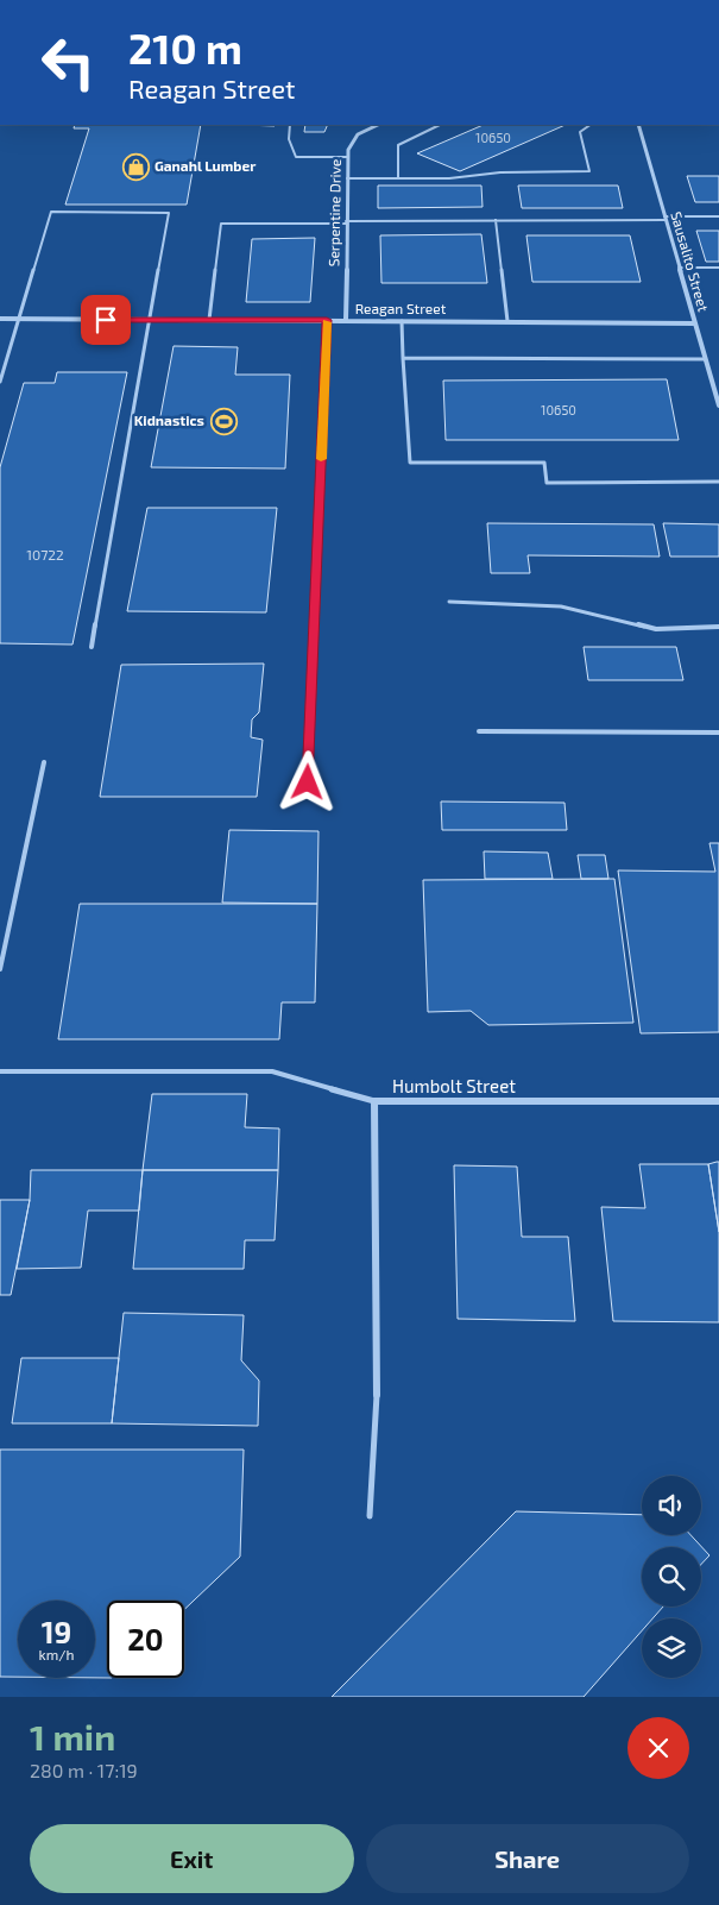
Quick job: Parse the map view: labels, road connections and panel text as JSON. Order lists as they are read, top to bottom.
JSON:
{
  "streets": {
    "street": [
      "Serpentine Drive",
      "Sausalito Street",
      "Reagan Street",
      "Humbolt Street"
    ]
  },
  "crossings": [
    ["Serpentine Drive", "Reagan Street"],
    ["Sausalito Street", "Reagan Street"]
  ],
  "places": {
    "shop": ["Ganahl Lumber"],
    "sports": ["Kidnastics"]
  },
  "house_numbers": ["10650", "10650", "10722"],
  "page": {
    "turn": ["210 m", "Reagan Street"],
    "speed": "19 km/h",
    "limit": "20",
    "heading": ["1 min", "280 m · 17:19"],
    "buttons": ["Exit", "Share"]
  }
}
